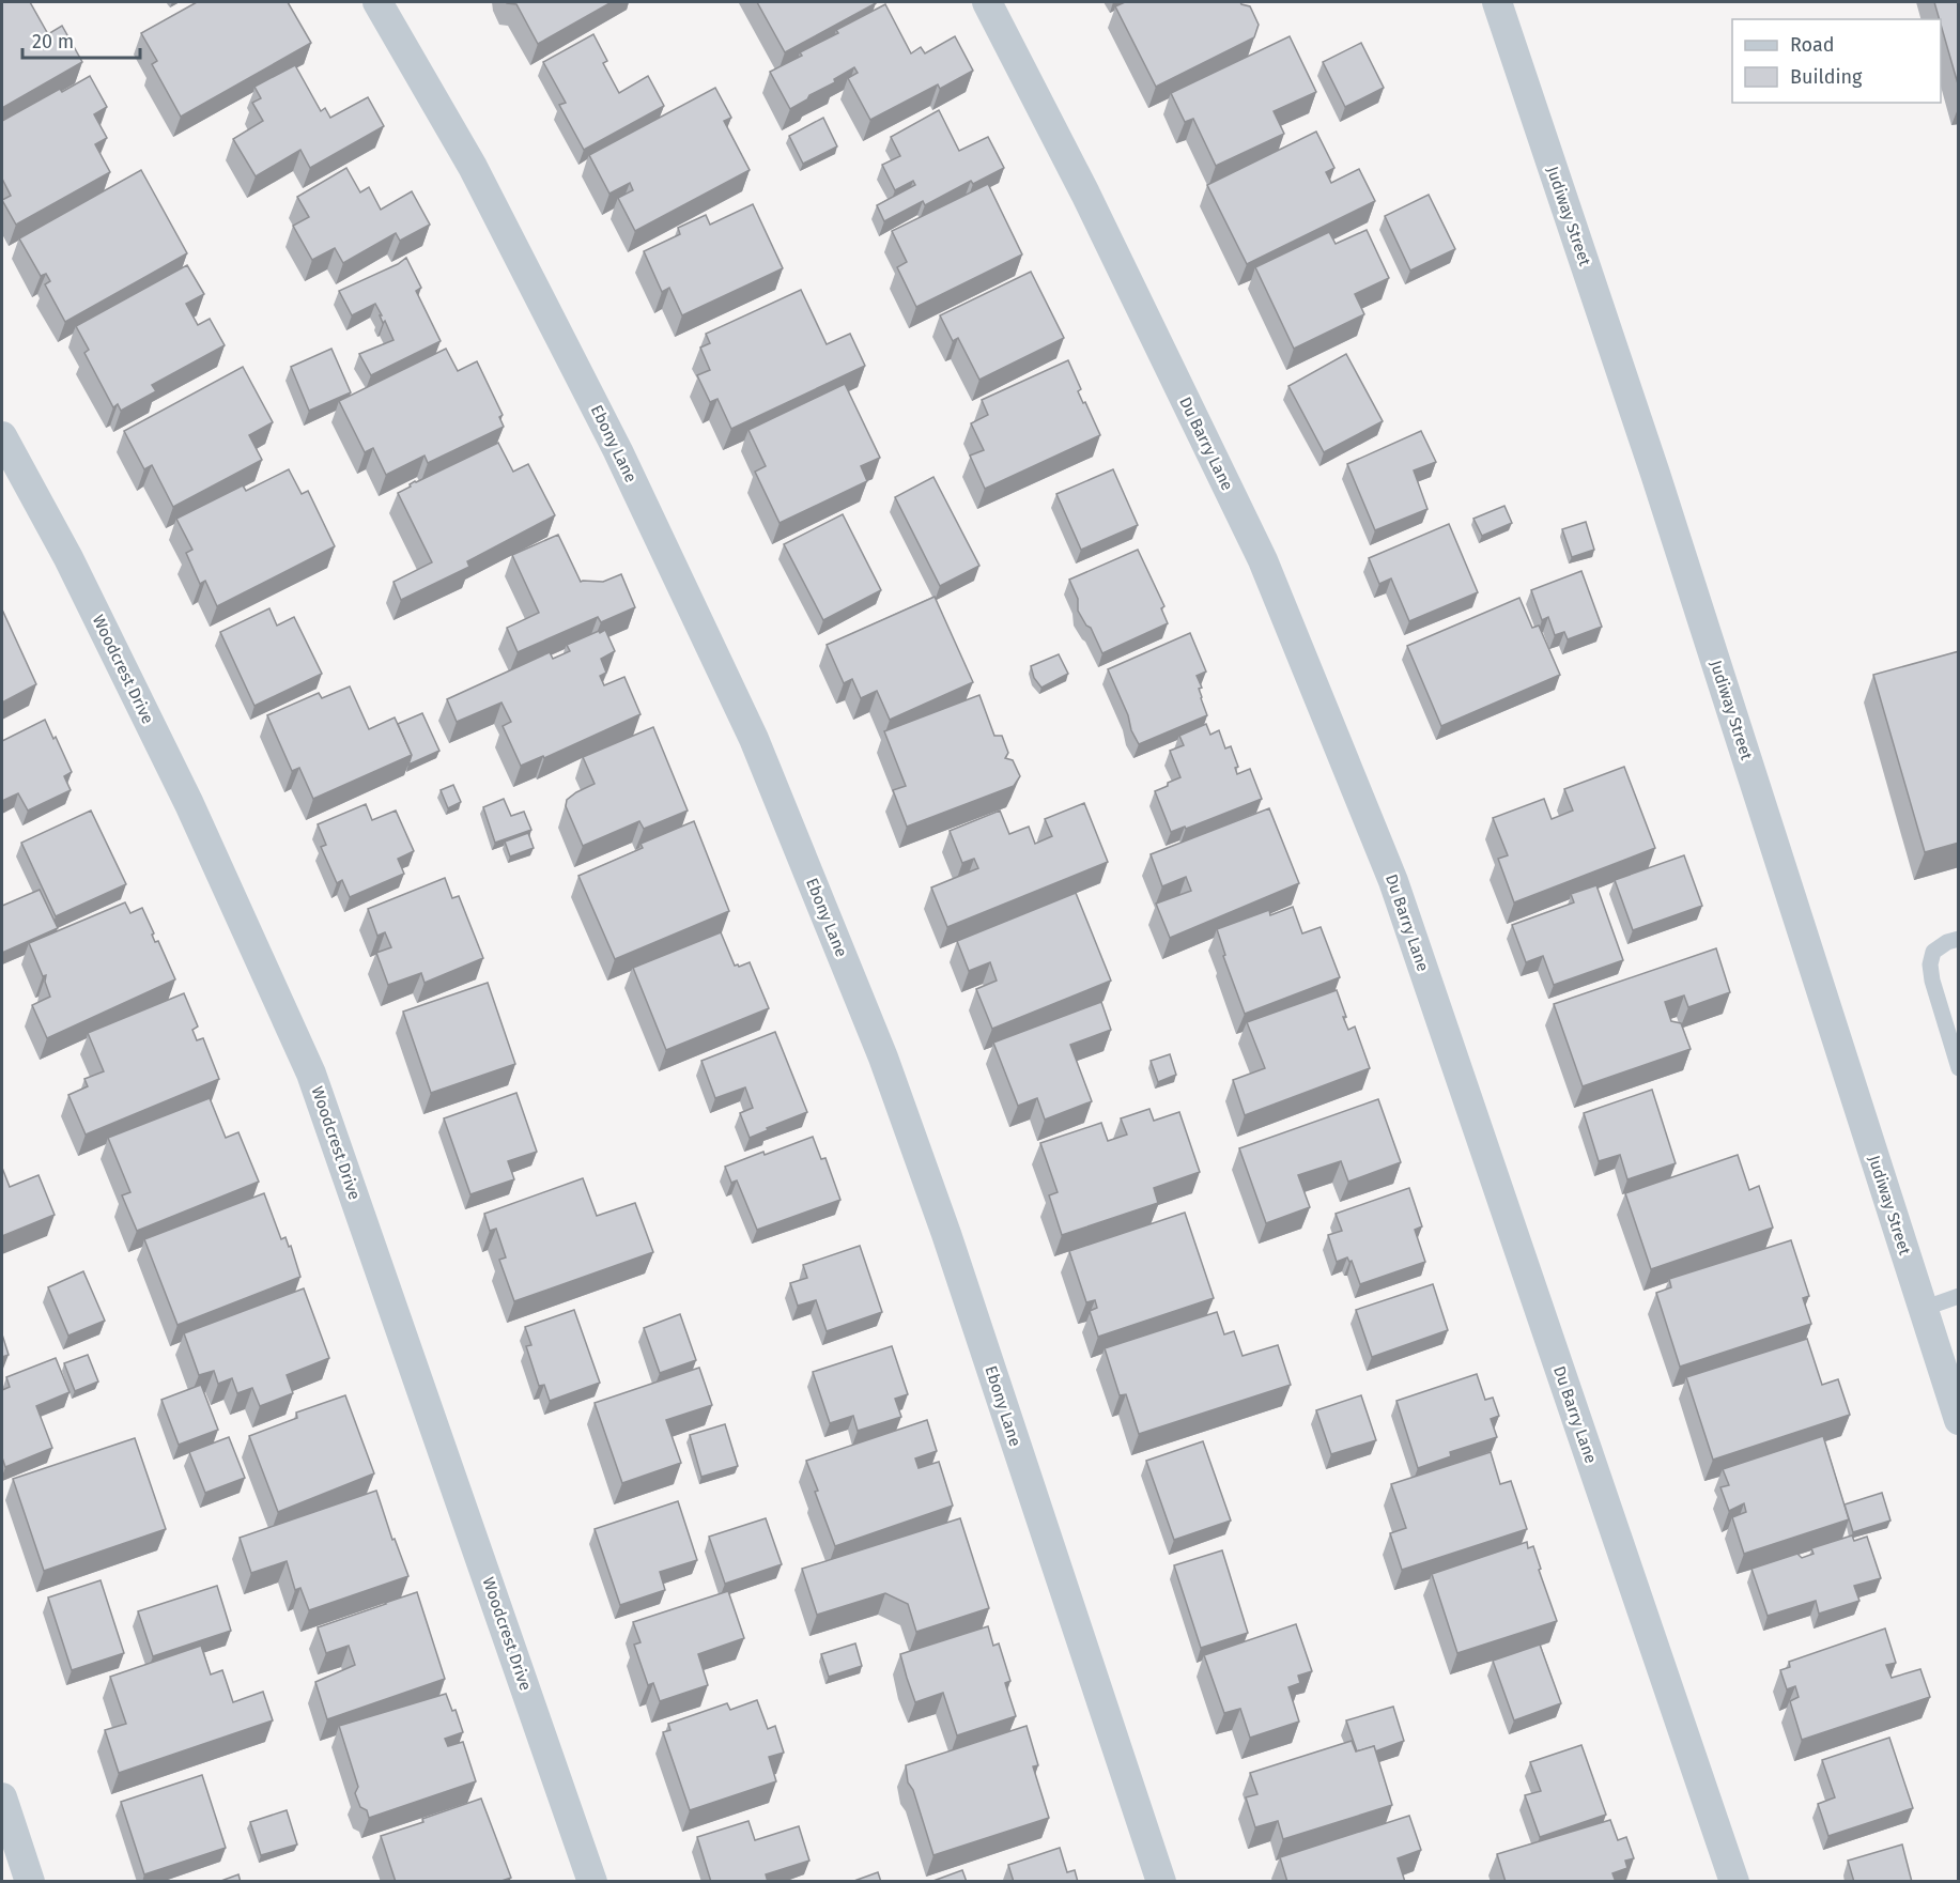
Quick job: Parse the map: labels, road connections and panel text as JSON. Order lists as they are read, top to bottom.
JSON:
{
  "streets": {
    "street": [
      "Judiway Street",
      "Ebony Lane",
      "Du Barry Lane",
      "Woodcrest Drive"
    ]
  },
  "legend": ["Road", "Building"],
  "scale_bar": "20 m"
}
